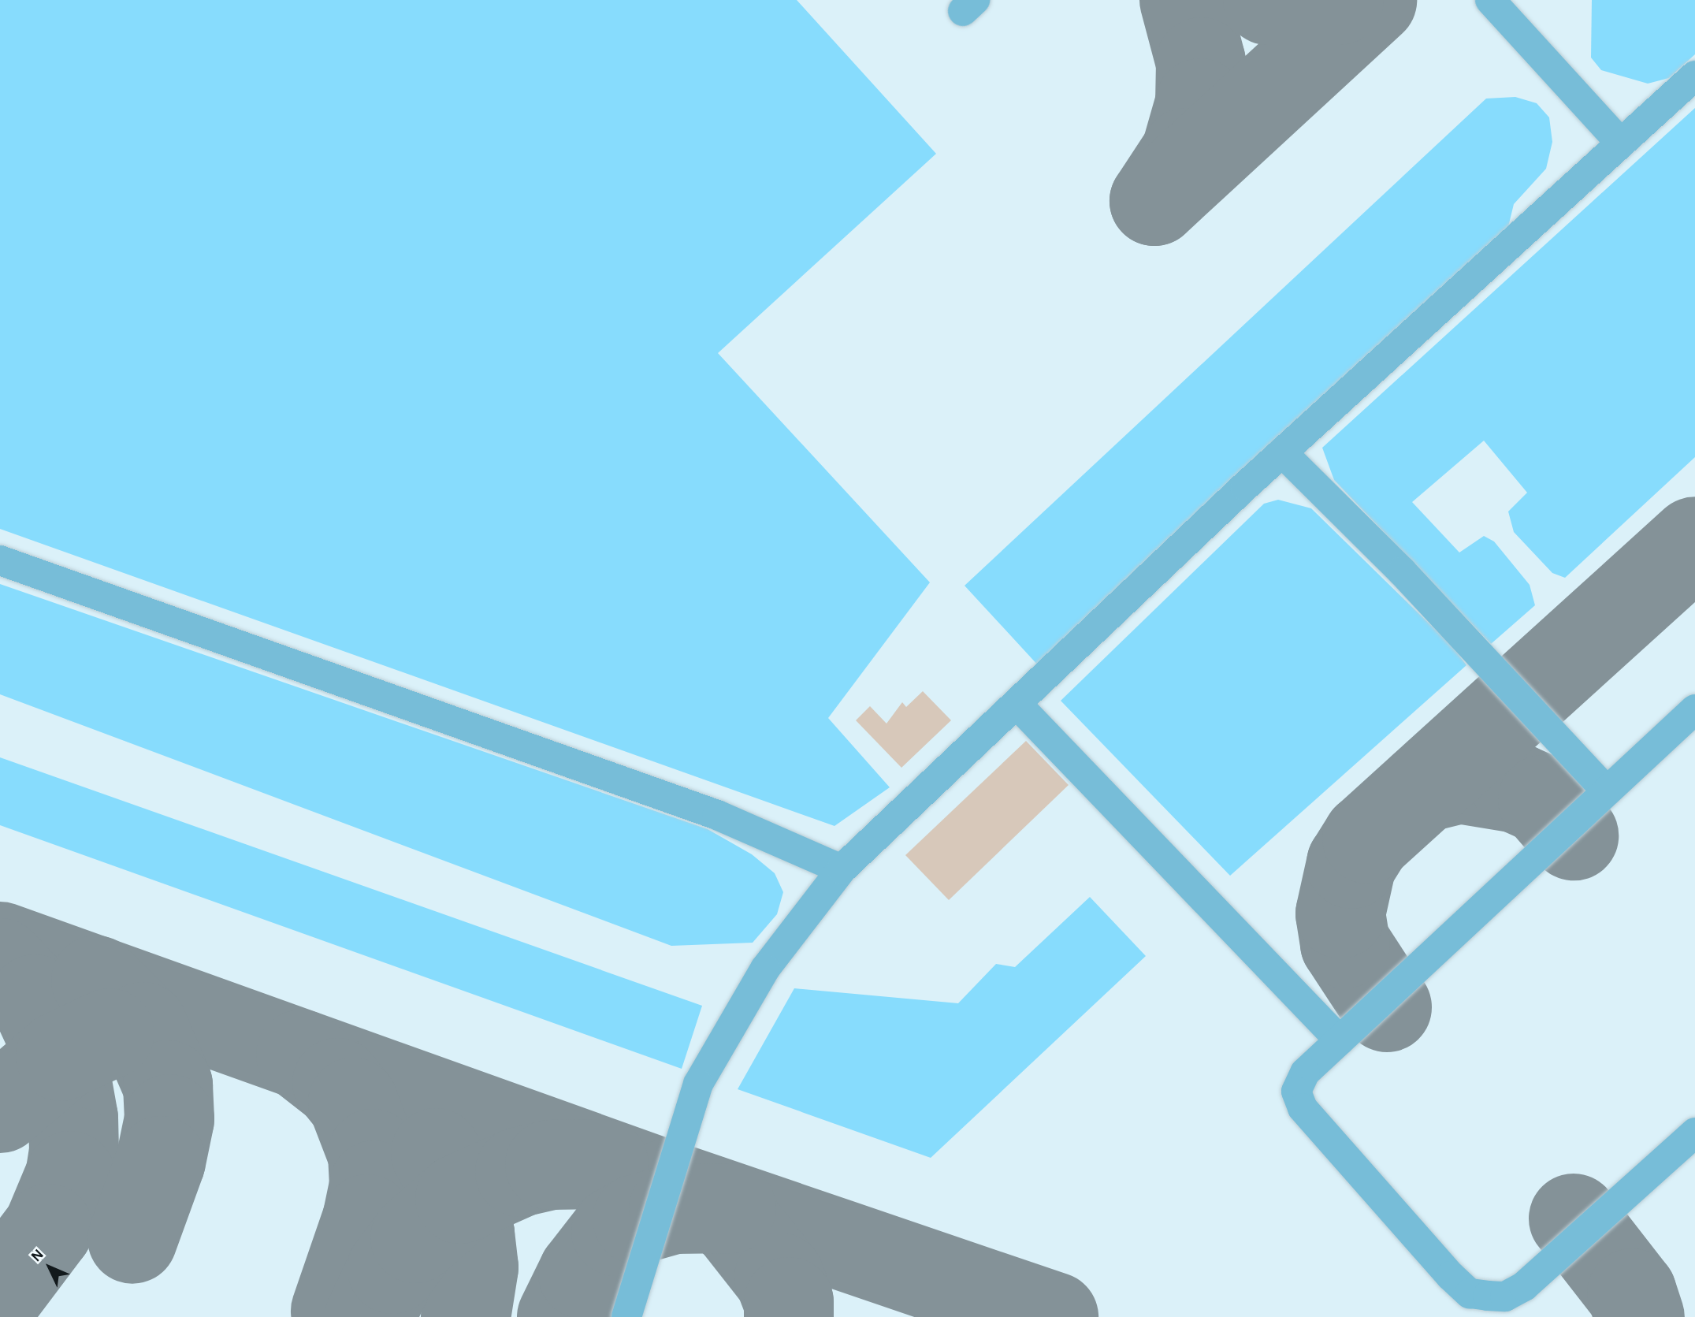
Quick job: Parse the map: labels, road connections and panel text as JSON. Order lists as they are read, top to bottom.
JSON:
{
  "north": "top left"
}
